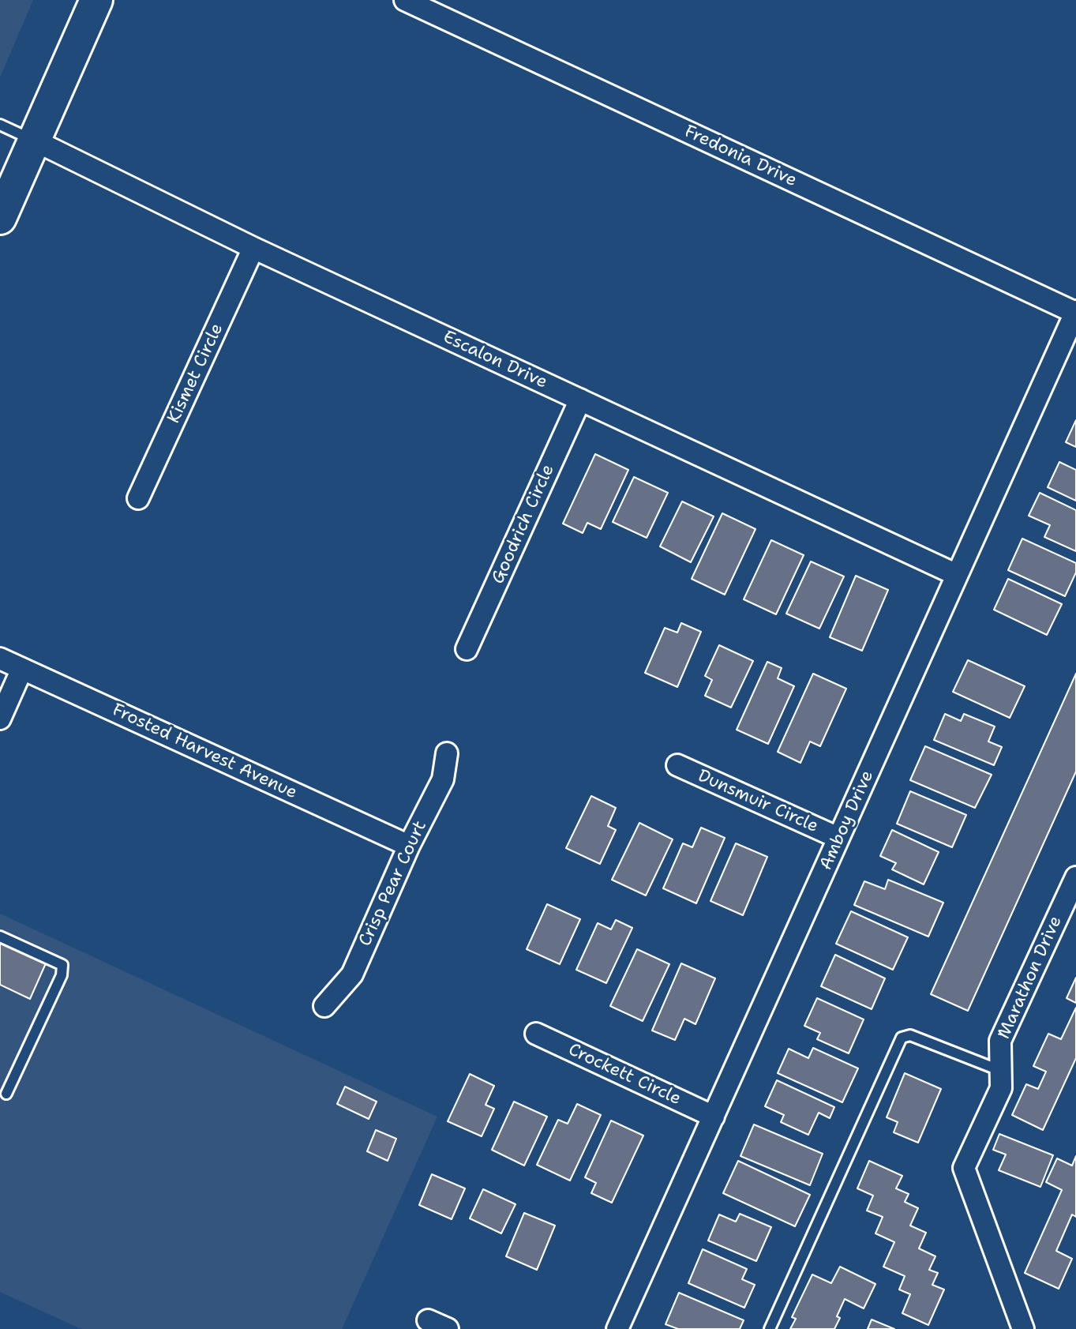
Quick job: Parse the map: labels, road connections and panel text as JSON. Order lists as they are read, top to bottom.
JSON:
{
  "streets": {
    "street": [
      "Fredonia Drive",
      "Escalon Drive",
      "Kismet Circle",
      "Goodrich Circle",
      "Frosted Harvest Avenue",
      "Dunsmuir Circle",
      "Amboy Drive",
      "Crisp Pear Court",
      "Marathon Drive",
      "Crockett Circle"
    ]
  },
  "crossings": [
    ["Fredonia Drive", "Amboy Drive"],
    ["Escalon Drive", "Kismet Circle"],
    ["Escalon Drive", "Goodrich Circle"],
    ["Escalon Drive", "Amboy Drive"],
    ["Frosted Harvest Avenue", "Crisp Pear Court"],
    ["Dunsmuir Circle", "Amboy Drive"],
    ["Amboy Drive", "Crockett Circle"]
  ]
}
